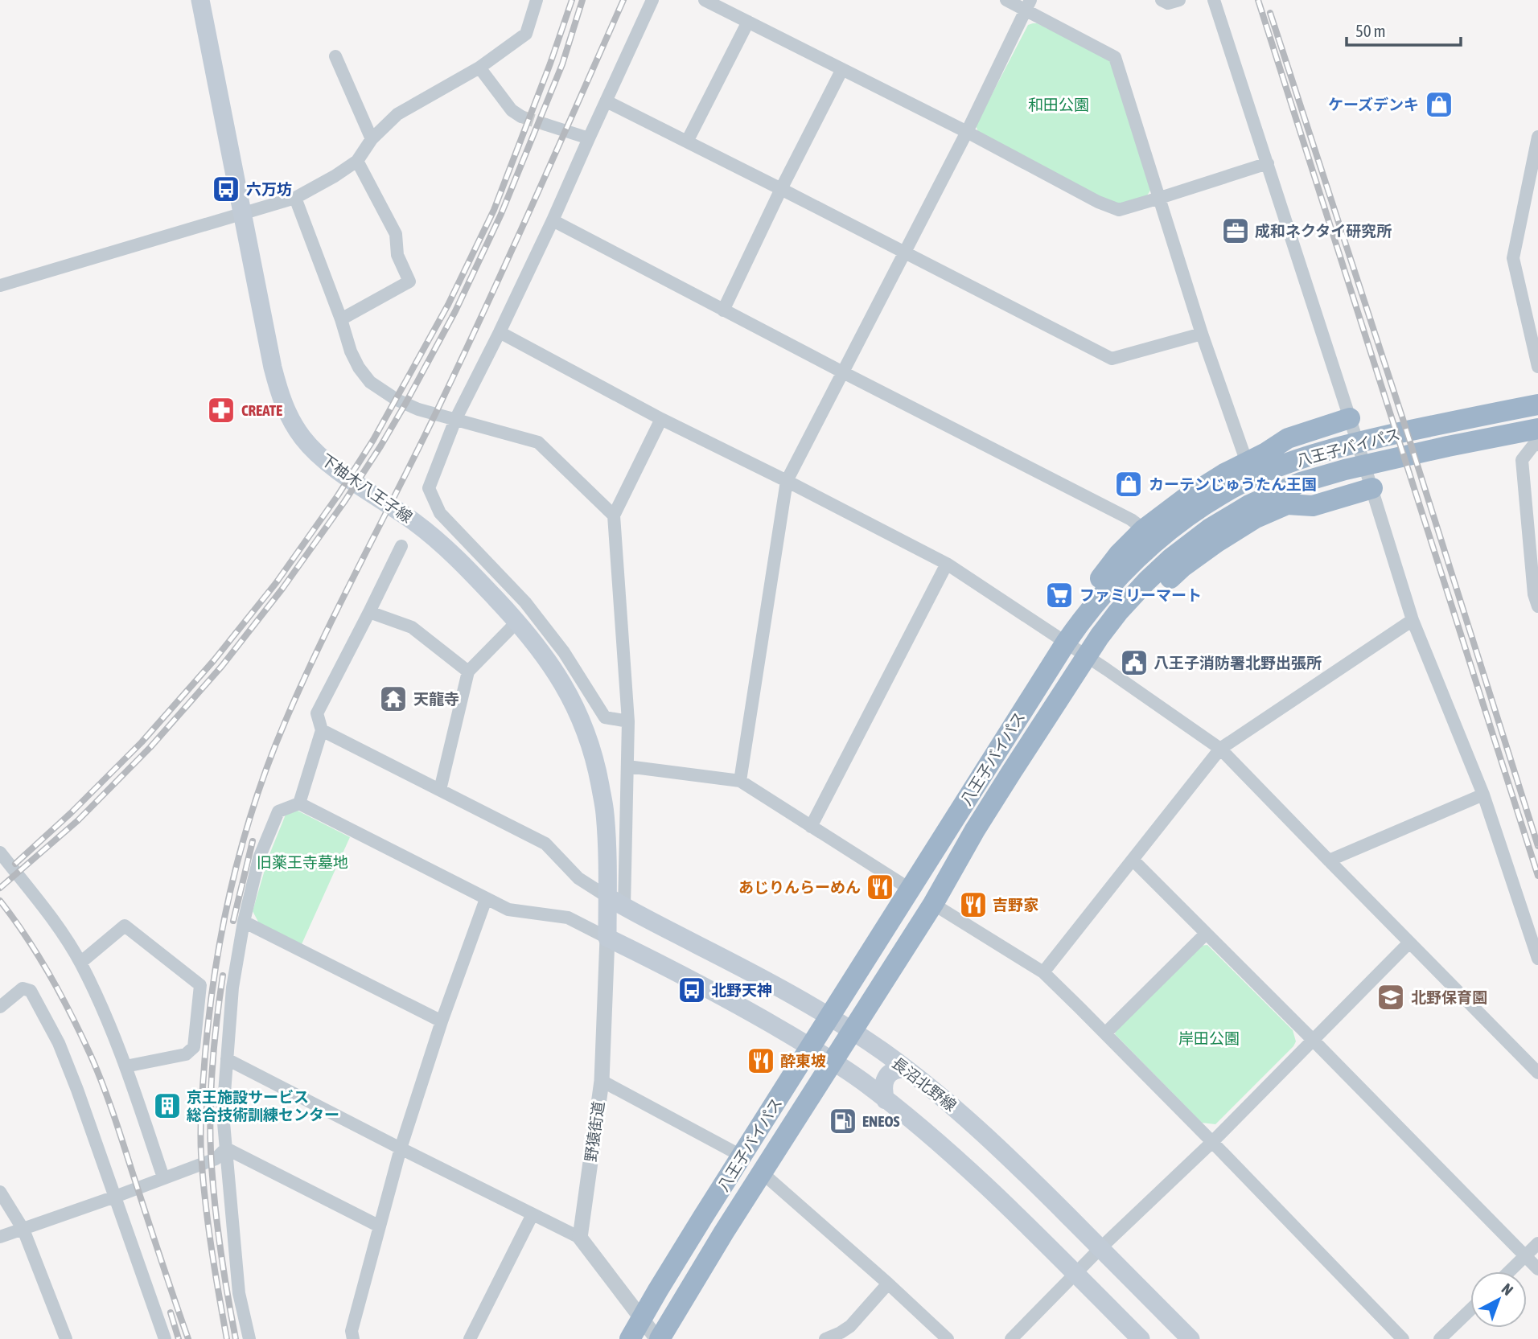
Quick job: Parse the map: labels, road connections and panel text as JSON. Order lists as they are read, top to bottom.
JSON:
{
  "streets": {
    "highway": ["八王子バイパス"],
    "main road": ["下柚木八王子線", "長沼北野線", "野猿街道"]
  },
  "crossings": [
    ["八王子バイパス", "長沼北野線"],
    ["下柚木八王子線", "長沼北野線"],
    ["下柚木八王子線", "野猿街道"],
    ["長沼北野線", "野猿街道"]
  ],
  "parks": ["和田公園", "旧薬王寺墓地", "岸田公園"],
  "places": {
    "shop": ["ケーズデンキ", "カーテンじゅうたん王国"],
    "bus stop": ["六万坊", "北野天神"],
    "office": ["成和ネクタイ研究所"],
    "pharmacy": ["CREATE"],
    "supermarket": ["ファミリーマート"],
    "public building": ["八王子消防署北野出張所"],
    "temple": ["天龍寺"],
    "restaurant": ["あじりんらーめん", "吉野家", "酔東坡"],
    "school or university": ["北野保育園"],
    "building": ["京王施設サービス 総合技術訓練センター"],
    "fuel station": ["ENEOS"]
  },
  "scale_bar": "50 m",
  "north": "top right"
}
